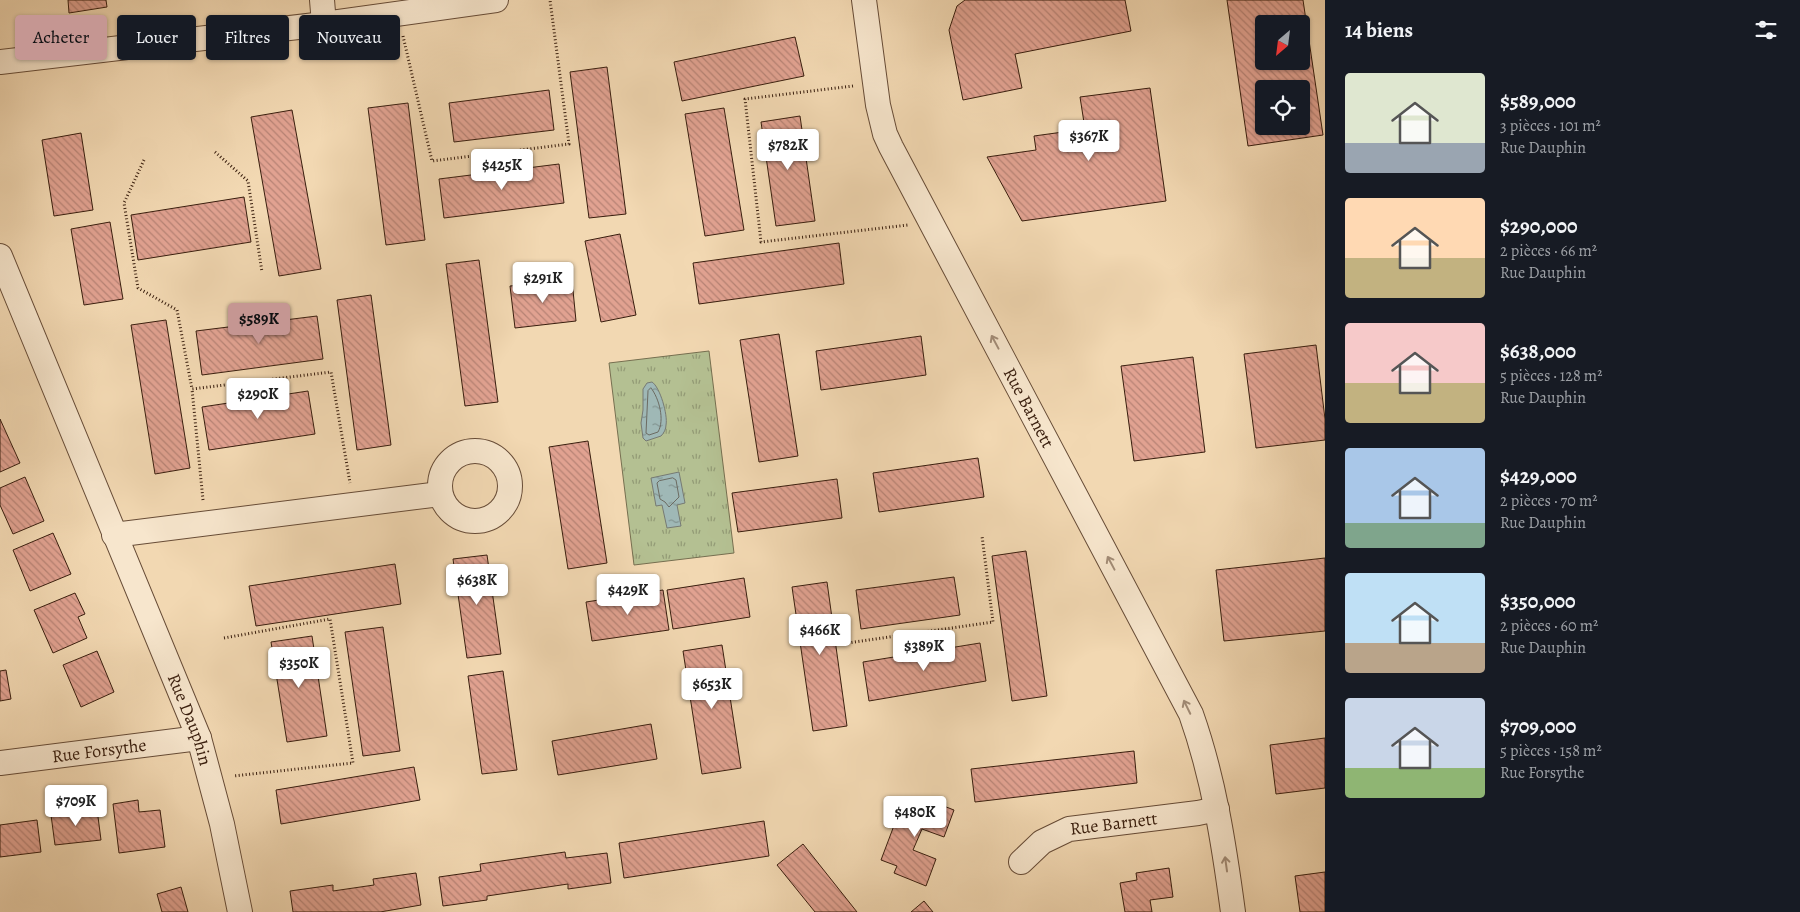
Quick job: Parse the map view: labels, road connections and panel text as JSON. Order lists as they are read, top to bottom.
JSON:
{
  "streets": {
    "street": ["Rue Barnett", "Rue Dauphin", "Rue Forsythe"]
  },
  "crossings": [
    ["Rue Dauphin", "Rue Forsythe"]
  ],
  "one_way": ["Rue Barnett"],
  "north": "bottom left",
  "page": {
    "heading": "14 biens",
    "chip": [
      "Acheter",
      "Louer",
      "Filtres",
      "Nouveau"
    ],
    "list": [
      {
        "name": "$589,000",
        "note": "3 pièces · 101 m² · Rue Dauphin"
      },
      {
        "name": "$290,000",
        "note": "2 pièces · 66 m² · Rue Dauphin"
      },
      {
        "name": "$638,000",
        "note": "5 pièces · 128 m² · Rue Dauphin"
      },
      {
        "name": "$429,000",
        "note": "2 pièces · 70 m² · Rue Dauphin"
      },
      {
        "name": "$350,000",
        "note": "2 pièces · 60 m² · Rue Dauphin"
      },
      {
        "name": "$709,000",
        "note": "5 pièces · 158 m² · Rue Forsythe"
      }
    ],
    "price": [
      "$367K",
      "$782K",
      "$425K",
      "$291K",
      "$589K",
      "$290K",
      "$638K",
      "$429K",
      "$466K",
      "$389K",
      "$350K",
      "$653K",
      "$709K",
      "$480K"
    ]
  }
}
